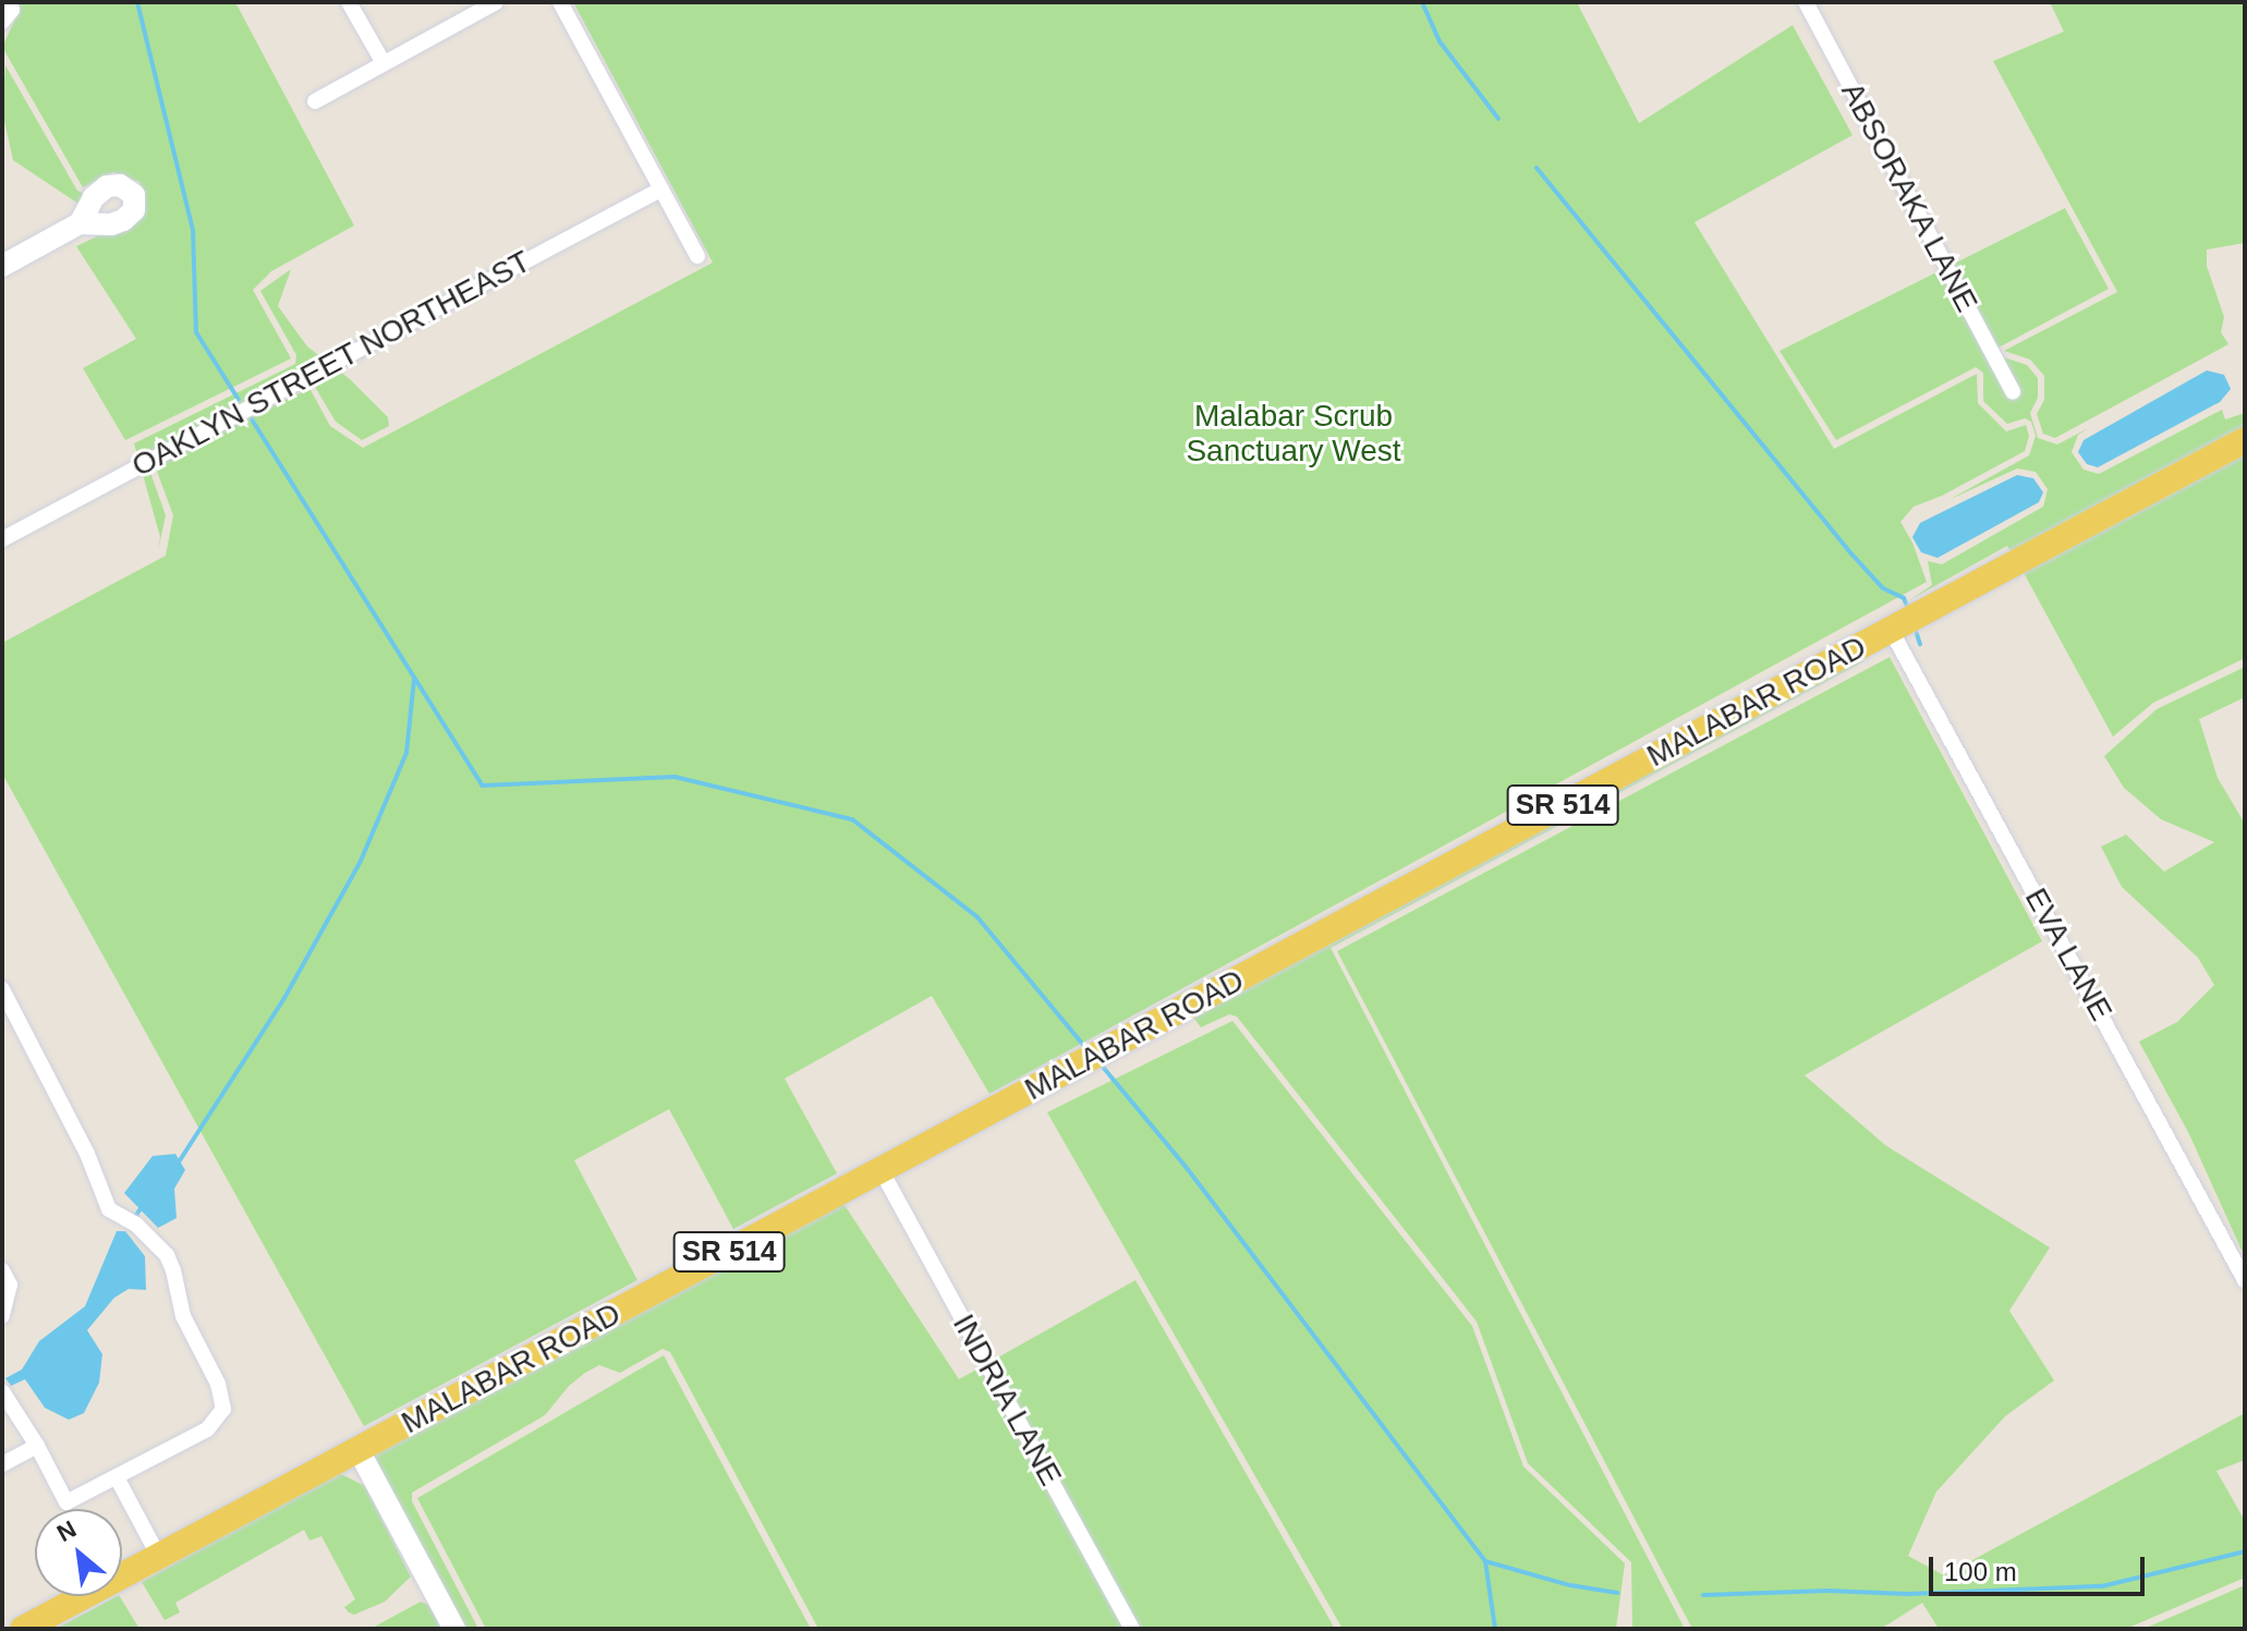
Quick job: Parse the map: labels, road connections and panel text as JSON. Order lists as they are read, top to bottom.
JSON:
{
  "streets": {
    "main road": ["MALABAR ROAD", "SR 514"],
    "street": [
      "ABSORAKA LANE",
      "OAKLYN STREET NORTHEAST",
      "EVA LANE",
      "INDRIA LANE"
    ]
  },
  "crossings": [
    ["MALABAR ROAD", "EVA LANE"],
    ["MALABAR ROAD", "INDRIA LANE"]
  ],
  "parks": ["Malabar Scrub Sanctuary West"],
  "scale_bar": "100 m",
  "north": "top left"
}
